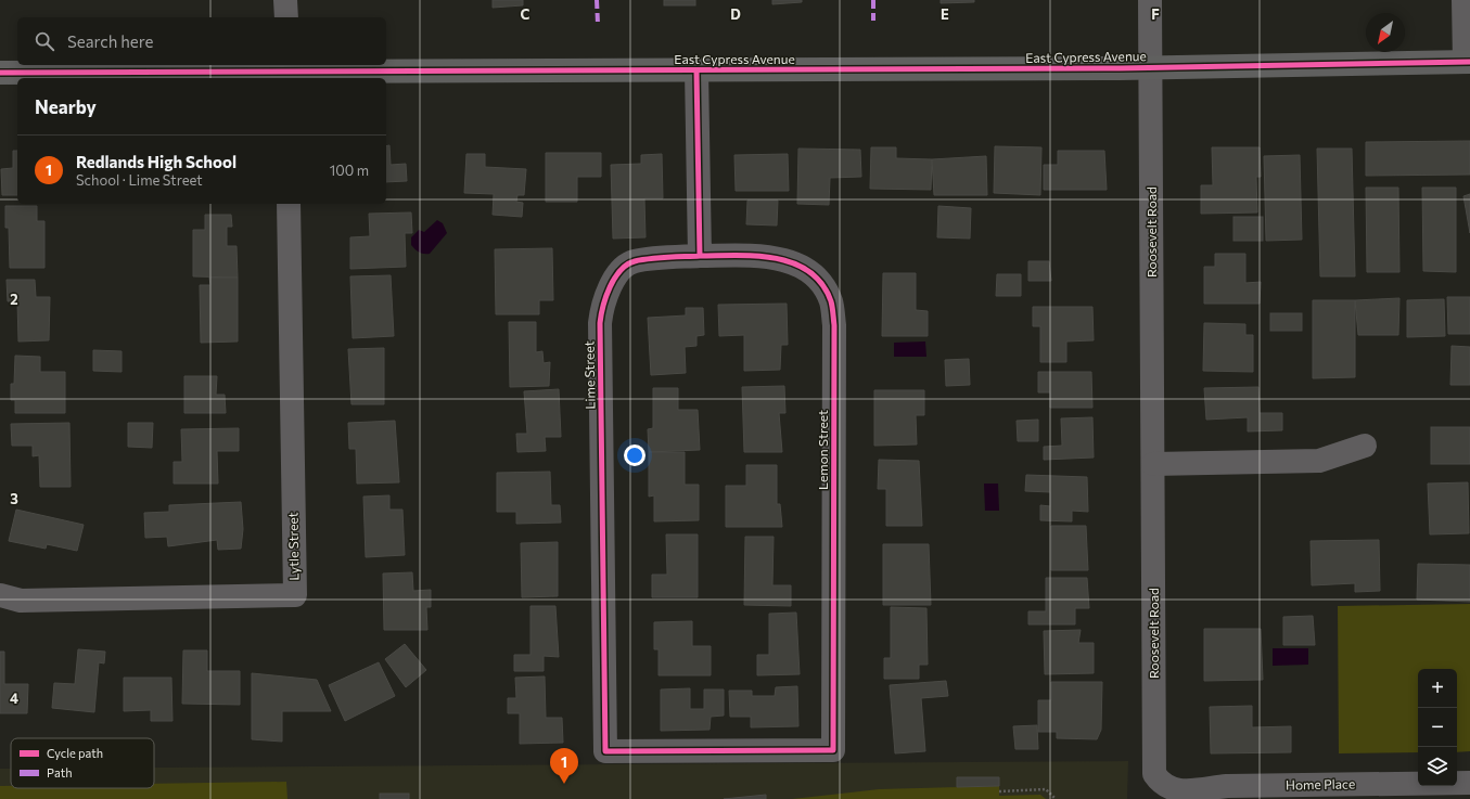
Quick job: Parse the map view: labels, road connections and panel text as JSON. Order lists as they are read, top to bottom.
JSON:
{
  "streets": {
    "main road": ["East Cypress Avenue"],
    "street": [
      "Roosevelt Road",
      "Lime Street",
      "Lemon Street",
      "Lytle Street",
      "Home Place"
    ]
  },
  "crossings": [
    ["East Cypress Avenue", "Roosevelt Road"],
    ["Roosevelt Road", "Home Place"],
    ["Lime Street", "Lemon Street"]
  ],
  "legend": ["Cycle path", "Path"],
  "north": "bottom left",
  "page": {
    "search": "Search here",
    "heading": "Nearby",
    "list": [
      {
        "mark": "1",
        "name": "Redlands High School",
        "note": "School · Lime Street",
        "value": "100 m"
      }
    ],
    "map_buttons": ["+", "−"],
    "pins": "1"
  },
  "grid": {
    "columns": [
      "C",
      "D",
      "E",
      "F"
    ],
    "rows": ["2", "3", "4"]
  }
}
